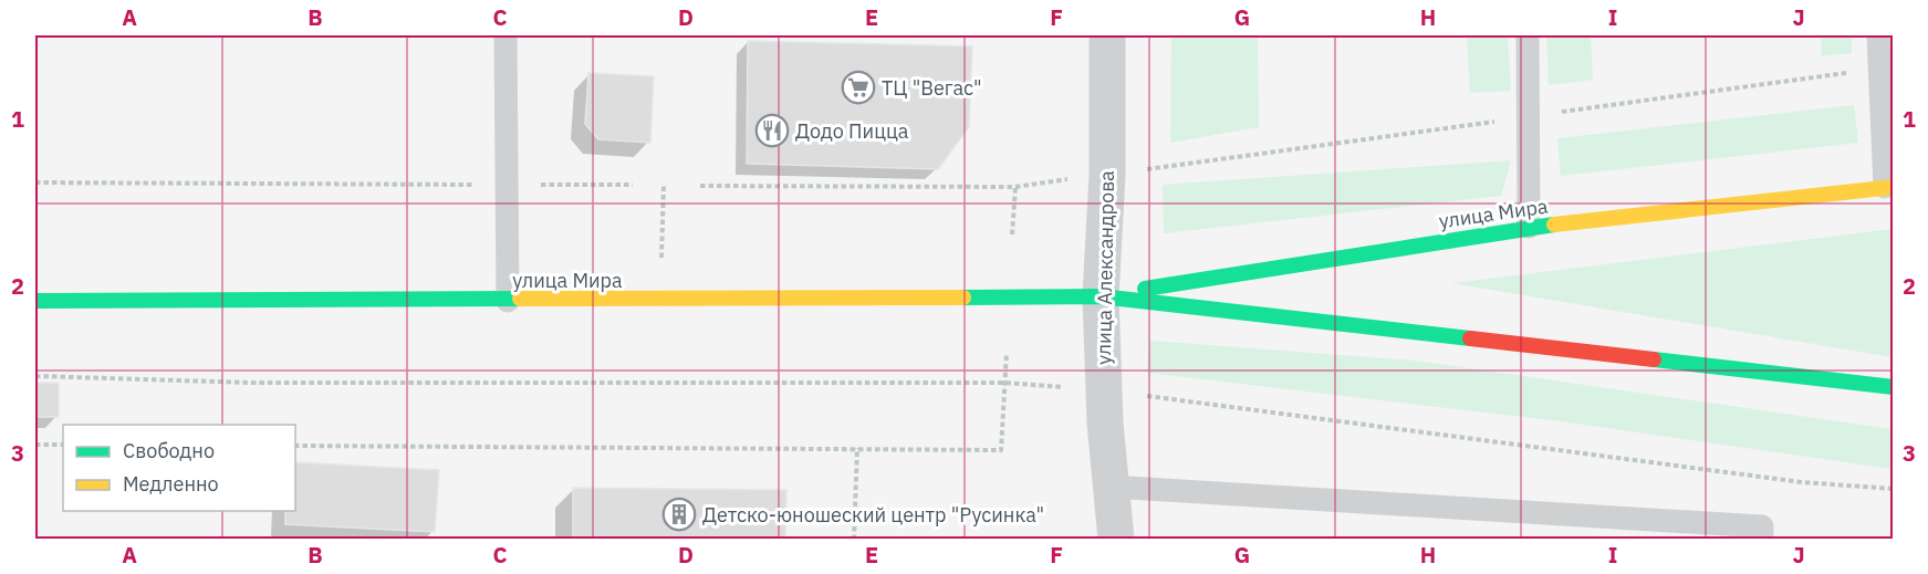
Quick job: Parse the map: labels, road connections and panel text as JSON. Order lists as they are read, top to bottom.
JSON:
{
  "streets": {
    "street": ["улица Мира", "улица Александрова"]
  },
  "crossings": [
    ["улица Мира", "улица Александрова"]
  ],
  "places": {
    "supermarket": ["ТЦ \"Вегас\""],
    "restaurant": ["Додо Пицца"],
    "building": ["Детско-юношеский центр \"Русинка\""]
  },
  "legend": ["Свободно", "Медленно"],
  "grid": {
    "columns": [
      "A",
      "B",
      "C",
      "D",
      "E",
      "F",
      "G",
      "H",
      "I",
      "J"
    ],
    "rows": ["1", "2", "3"]
  }
}
